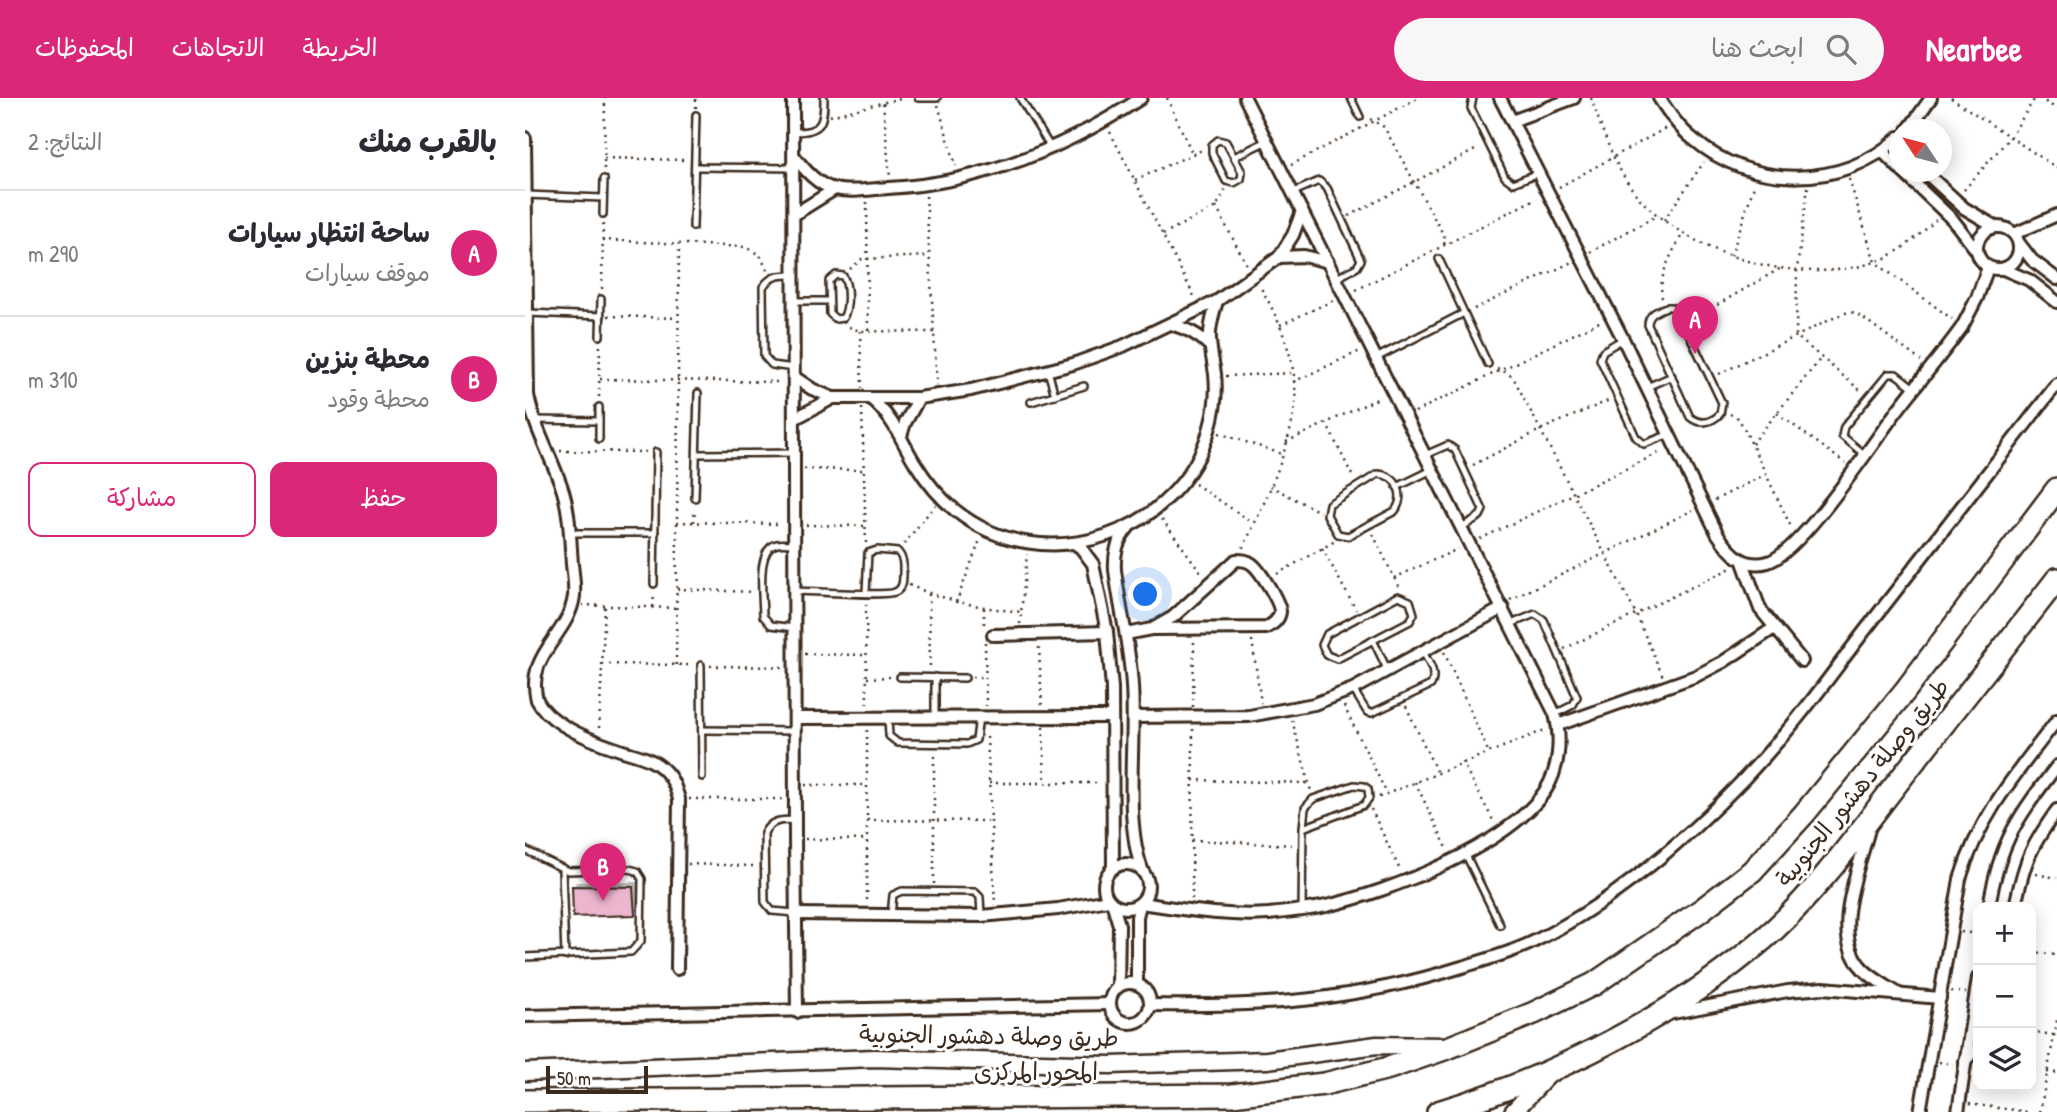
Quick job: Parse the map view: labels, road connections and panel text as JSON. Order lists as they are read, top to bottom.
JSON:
{
  "streets": {
    "highway": ["طريق وصلة دهشور الجنوبية", "المحور المركزى"]
  },
  "crossings": [
    ["طريق وصلة دهشور الجنوبية", "المحور المركزى"]
  ],
  "scale_bar": "50 m",
  "north": "top left",
  "page": {
    "header": "Nearbee",
    "search": "ابحث هنا",
    "nav": ["الخريطة", "الاتجاهات", "المحفوظات"],
    "heading": ["بالقرب منك", "النتائج: 2"],
    "list": [
      {
        "mark": "A",
        "name": "ساحة انتظار سيارات",
        "note": "موقف سيارات",
        "value": "290 m"
      },
      {
        "mark": "B",
        "name": "محطة بنزين",
        "note": "محطة وقود",
        "value": "310 m"
      }
    ],
    "pins": ["A", "B"],
    "buttons": ["حفظ", "مشاركة"],
    "map_buttons": ["+", "−"],
    "scale": "50 m"
  }
}
